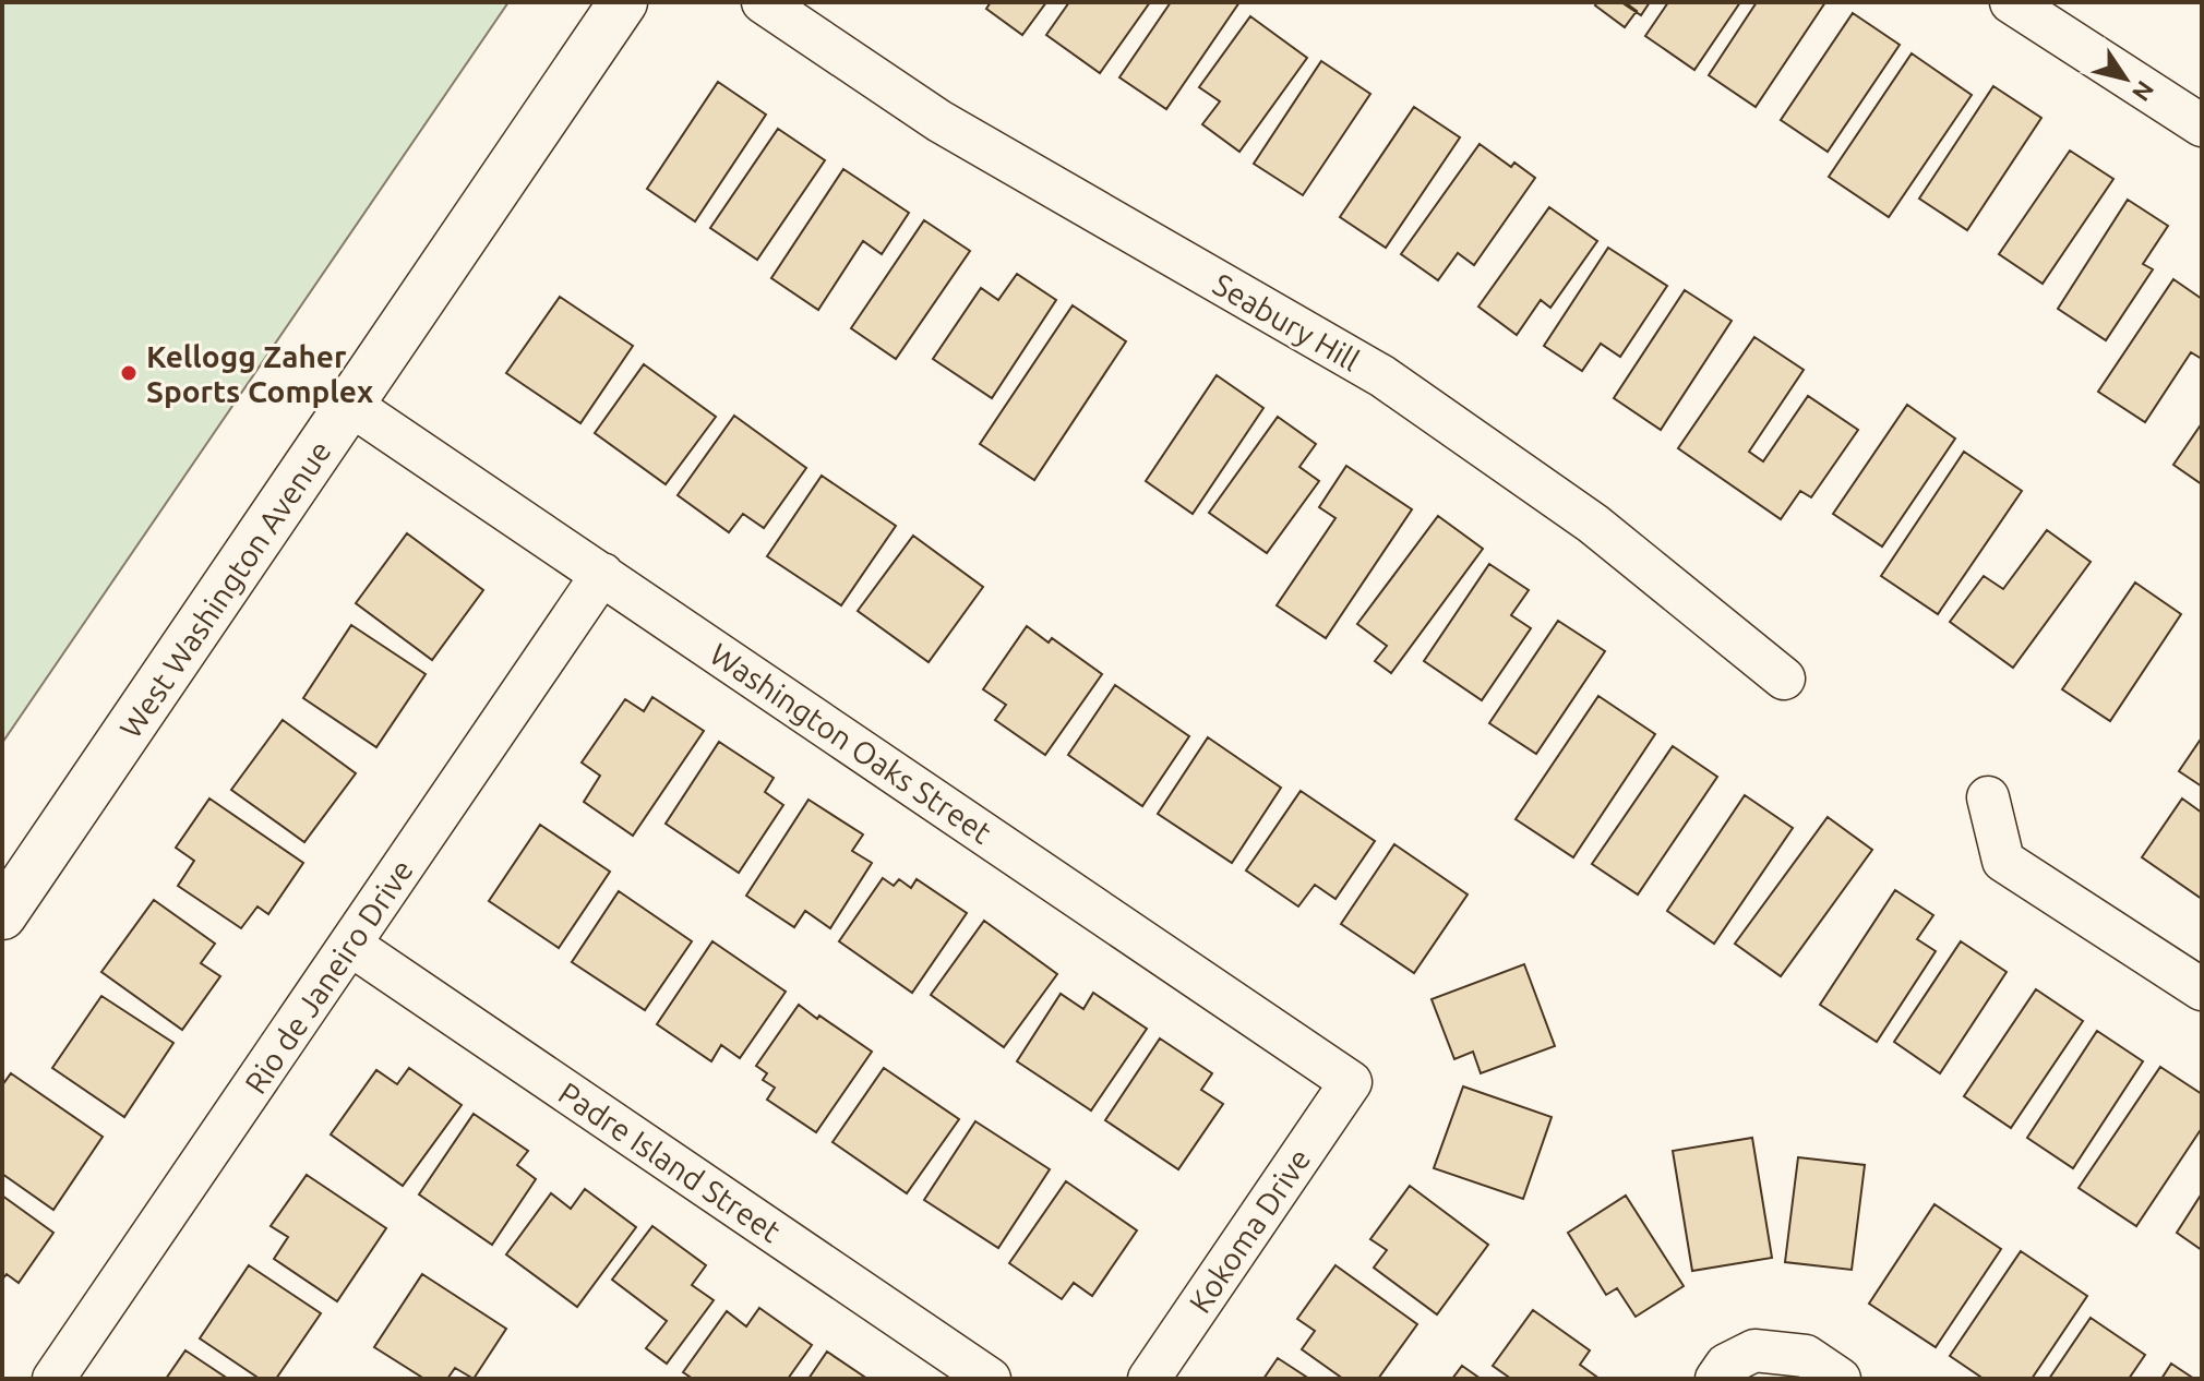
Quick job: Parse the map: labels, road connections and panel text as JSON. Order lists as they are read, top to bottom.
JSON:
{
  "streets": {
    "main road": ["West Washington Avenue"],
    "street": [
      "Seabury Hill",
      "Washington Oaks Street",
      "Rio de Janeiro Drive",
      "Padre Island Street",
      "Kokoma Drive"
    ]
  },
  "crossings": [
    ["West Washington Avenue", "Washington Oaks Street"],
    ["Washington Oaks Street", "Rio de Janeiro Drive"],
    ["Washington Oaks Street", "Kokoma Drive"],
    ["Rio de Janeiro Drive", "Padre Island Street"]
  ],
  "places": ["Kellogg Zaher Sports Complex"],
  "north": "bottom right"
}
